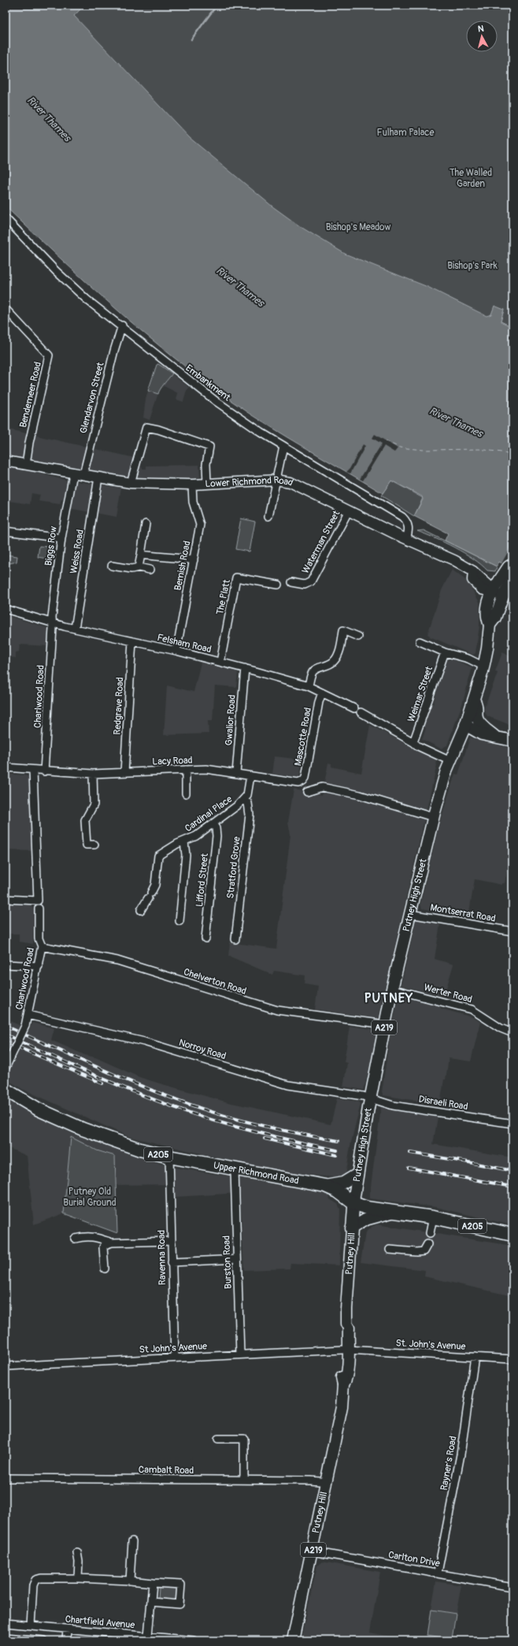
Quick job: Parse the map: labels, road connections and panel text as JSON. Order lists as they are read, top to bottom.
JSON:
{
  "streets": {
    "highway": ["A205", "Upper Richmond Road"],
    "main road": [
      "Lower Richmond Road",
      "Putney High Street",
      "A219",
      "Putney Hill"
    ],
    "street": [
      "Embankment",
      "Bendemeer Road",
      "Glendarvon Street",
      "Waterman Street",
      "Biggs Row",
      "Weiss Road",
      "Bemish Road",
      "The Platt",
      "Felsham Road",
      "Weimar Street",
      "Charlwood Road",
      "Redgrave Road",
      "Gwalior Road",
      "Mascotte Road",
      "Lacy Road",
      "Cardinal Place",
      "Stratford Grove",
      "Lifford Street",
      "Montserrat Road",
      "Chelverton Road",
      "Werter Road",
      "Norroy Road",
      "Disraeli Road",
      "Ravenna Road",
      "Burston Road",
      "St. John's Avenue",
      "St John's Avenue",
      "Rayner's Road",
      "Cambalt Road",
      "Carlton Drive",
      "Chartfield Avenue"
    ]
  },
  "crossings": [
    ["Embankment", "Glendarvon Street"],
    ["Embankment", "Lower Richmond Road"],
    ["Bendemeer Road", "Lower Richmond Road"],
    ["Glendarvon Street", "Lower Richmond Road"],
    ["Lower Richmond Road", "Waterman Street"],
    ["Lower Richmond Road", "Biggs Row"],
    ["Lower Richmond Road", "Weiss Road"],
    ["Lower Richmond Road", "Bemish Road"],
    ["Lower Richmond Road", "A219"],
    ["Biggs Row", "Felsham Road"],
    ["Biggs Row", "Charlwood Road"],
    ["Weiss Road", "Felsham Road"],
    ["Bemish Road", "Felsham Road"],
    ["The Platt", "Felsham Road"],
    ["Felsham Road", "Charlwood Road"],
    ["Felsham Road", "Redgrave Road"],
    ["Felsham Road", "Gwalior Road"],
    ["Felsham Road", "Mascotte Road"],
    ["Charlwood Road", "Lacy Road"],
    ["Charlwood Road", "Chelverton Road"],
    ["Charlwood Road", "Norroy Road"],
    ["Redgrave Road", "Lacy Road"],
    ["Gwalior Road", "Lacy Road"],
    ["Mascotte Road", "Lacy Road"],
    ["Lacy Road", "Cardinal Place"],
    ["Cardinal Place", "Stratford Grove"],
    ["Cardinal Place", "Lifford Street"],
    ["Putney High Street", "Montserrat Road"],
    ["Putney High Street", "Chelverton Road"],
    ["Putney High Street", "Werter Road"],
    ["Putney High Street", "A219"],
    ["Putney High Street", "Norroy Road"],
    ["Putney High Street", "Disraeli Road"],
    ["Putney High Street", "Upper Richmond Road"],
    ["Putney High Street", "Putney Hill"],
    ["Norroy Road", "Disraeli Road"],
    ["Upper Richmond Road", "Putney Hill"],
    ["Upper Richmond Road", "Ravenna Road"],
    ["Upper Richmond Road", "Burston Road"],
    ["Putney Hill", "St. John's Avenue"],
    ["Putney Hill", "St John's Avenue"],
    ["Putney Hill", "Cambalt Road"],
    ["Putney Hill", "Carlton Drive"],
    ["Ravenna Road", "St John's Avenue"],
    ["Burston Road", "St John's Avenue"],
    ["St. John's Avenue", "St John's Avenue"],
    ["St. John's Avenue", "Rayner's Road"],
    ["Rayner's Road", "Carlton Drive"]
  ],
  "districts": ["PUTNEY"],
  "water": ["River Thames"],
  "parks": [
    "Fulham Palace",
    "The Walled Garden",
    "Bishop's Meadow",
    "Bishop's Park",
    "Putney Old Burial Ground"
  ],
  "north": "top"
}
